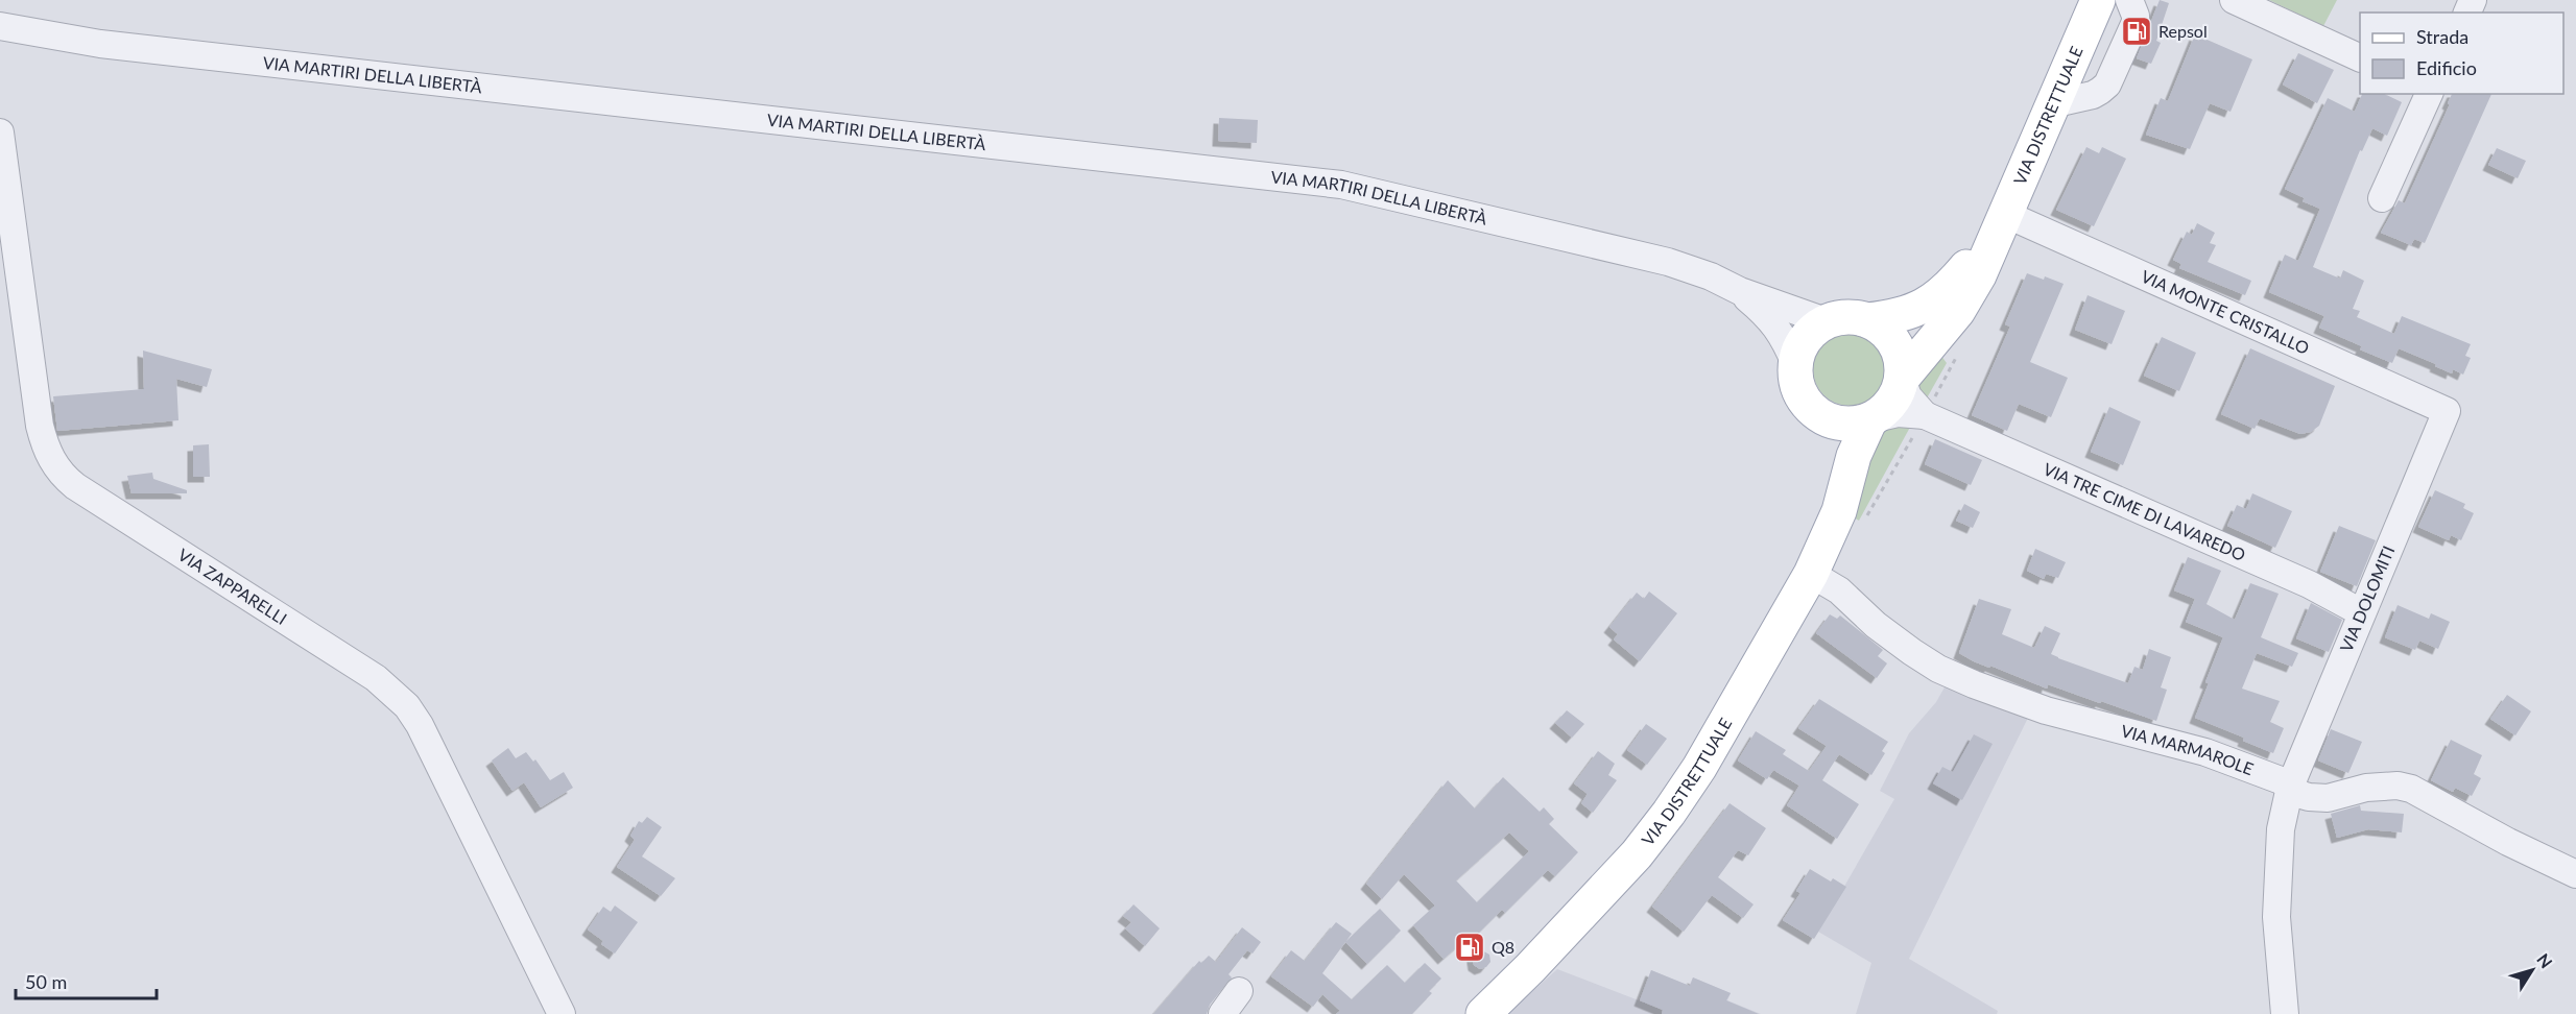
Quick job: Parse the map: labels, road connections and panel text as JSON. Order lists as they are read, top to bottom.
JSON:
{
  "streets": {
    "main road": ["VIA DISTRETTUALE"],
    "street": [
      "VIA MARTIRI DELLA LIBERTÀ",
      "VIA MONTE CRISTALLO",
      "VIA TRE CIME DI LAVAREDO",
      "VIA ZAPPARELLI",
      "VIA DOLOMITI",
      "VIA MARMAROLE"
    ]
  },
  "crossings": [
    ["VIA DISTRETTUALE", "VIA MONTE CRISTALLO"],
    ["VIA DISTRETTUALE", "VIA TRE CIME DI LAVAREDO"],
    ["VIA DISTRETTUALE", "VIA MARMAROLE"],
    ["VIA MONTE CRISTALLO", "VIA DOLOMITI"],
    ["VIA TRE CIME DI LAVAREDO", "VIA DOLOMITI"],
    ["VIA DOLOMITI", "VIA MARMAROLE"]
  ],
  "places": {
    "fuel station": ["Repsol", "Q8"]
  },
  "legend": ["Strada", "Edificio"],
  "scale_bar": "50 m",
  "north": "top right"
}
